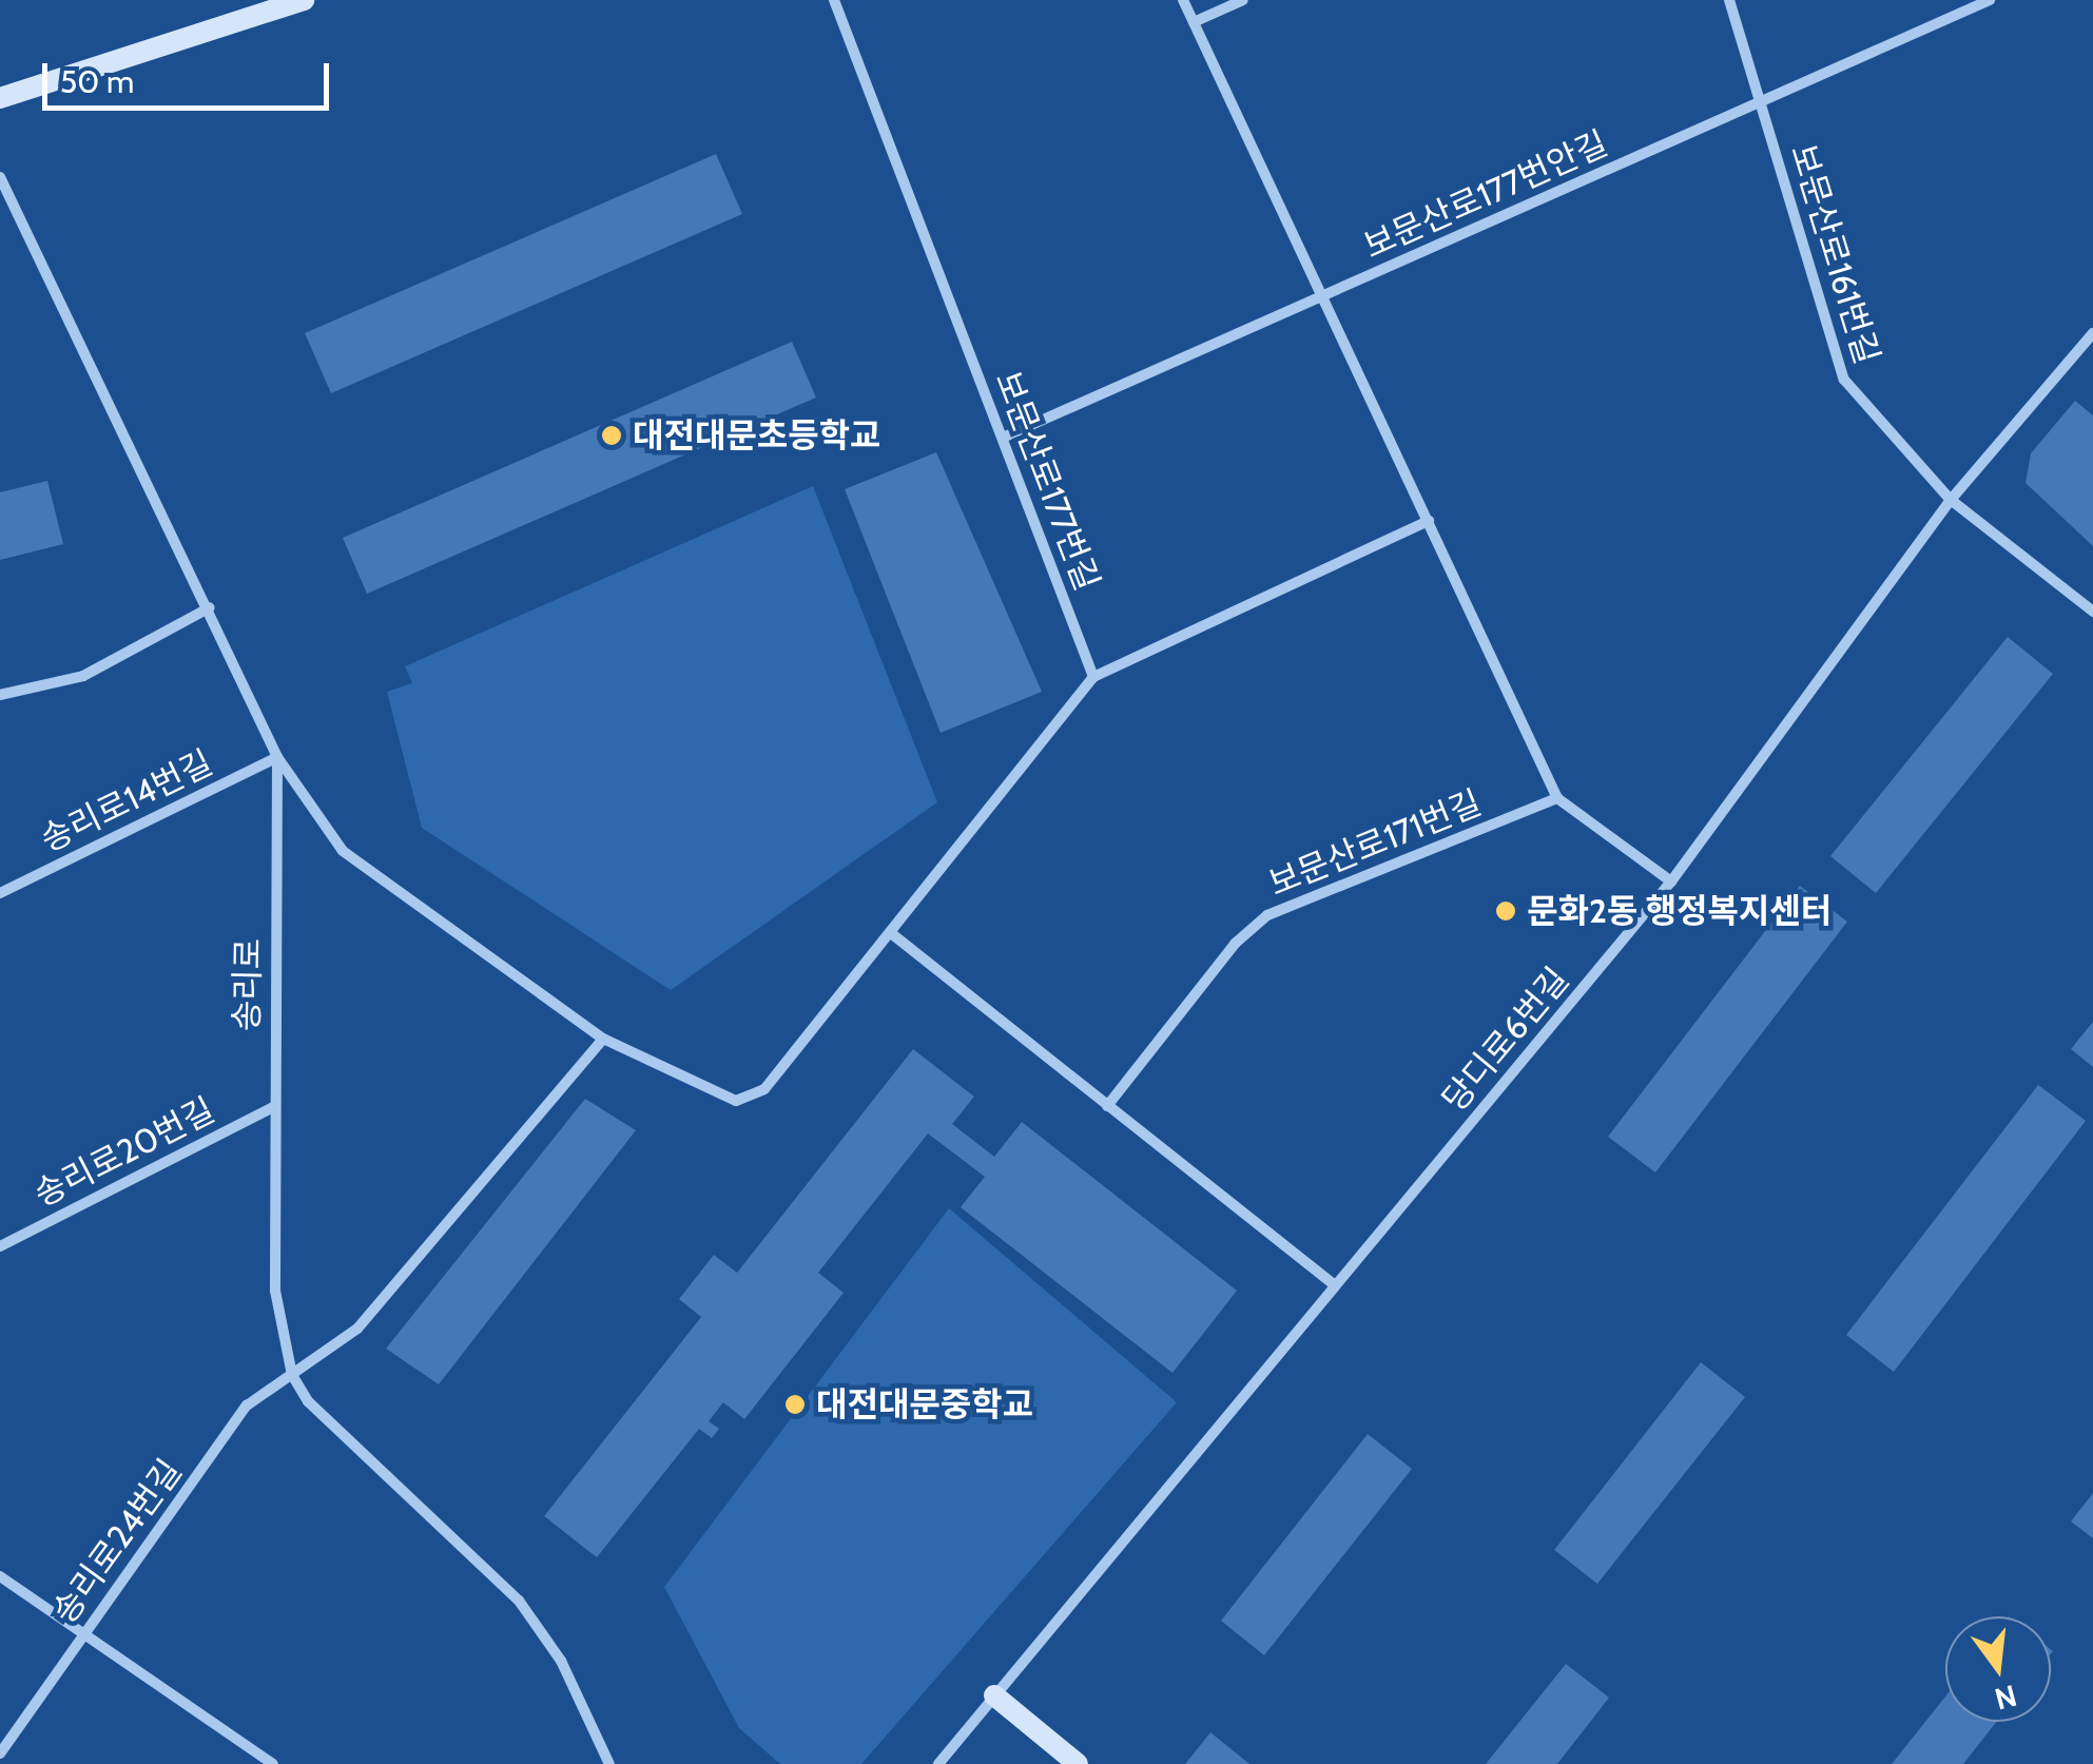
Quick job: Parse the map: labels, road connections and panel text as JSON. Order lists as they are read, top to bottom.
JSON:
{
  "streets": {
    "street": [
      "보문산로177번안길",
      "보문산로161번길",
      "보문산로177번길",
      "송리로14번길",
      "보문산로171번길",
      "송리로",
      "당디로6번길",
      "송리로20번길",
      "송리로24번길"
    ]
  },
  "crossings": [
    ["보문산로177번안길", "보문산로161번길"],
    ["보문산로177번안길", "보문산로177번길"],
    ["보문산로161번길", "당디로6번길"],
    ["송리로14번길", "송리로"],
    ["송리로", "송리로20번길"],
    ["송리로", "송리로24번길"]
  ],
  "places": ["대전대문초등학교", "문화2동 행정복지센터", "대전대문중학교"],
  "scale_bar": "50 m",
  "north": "bottom"
}
